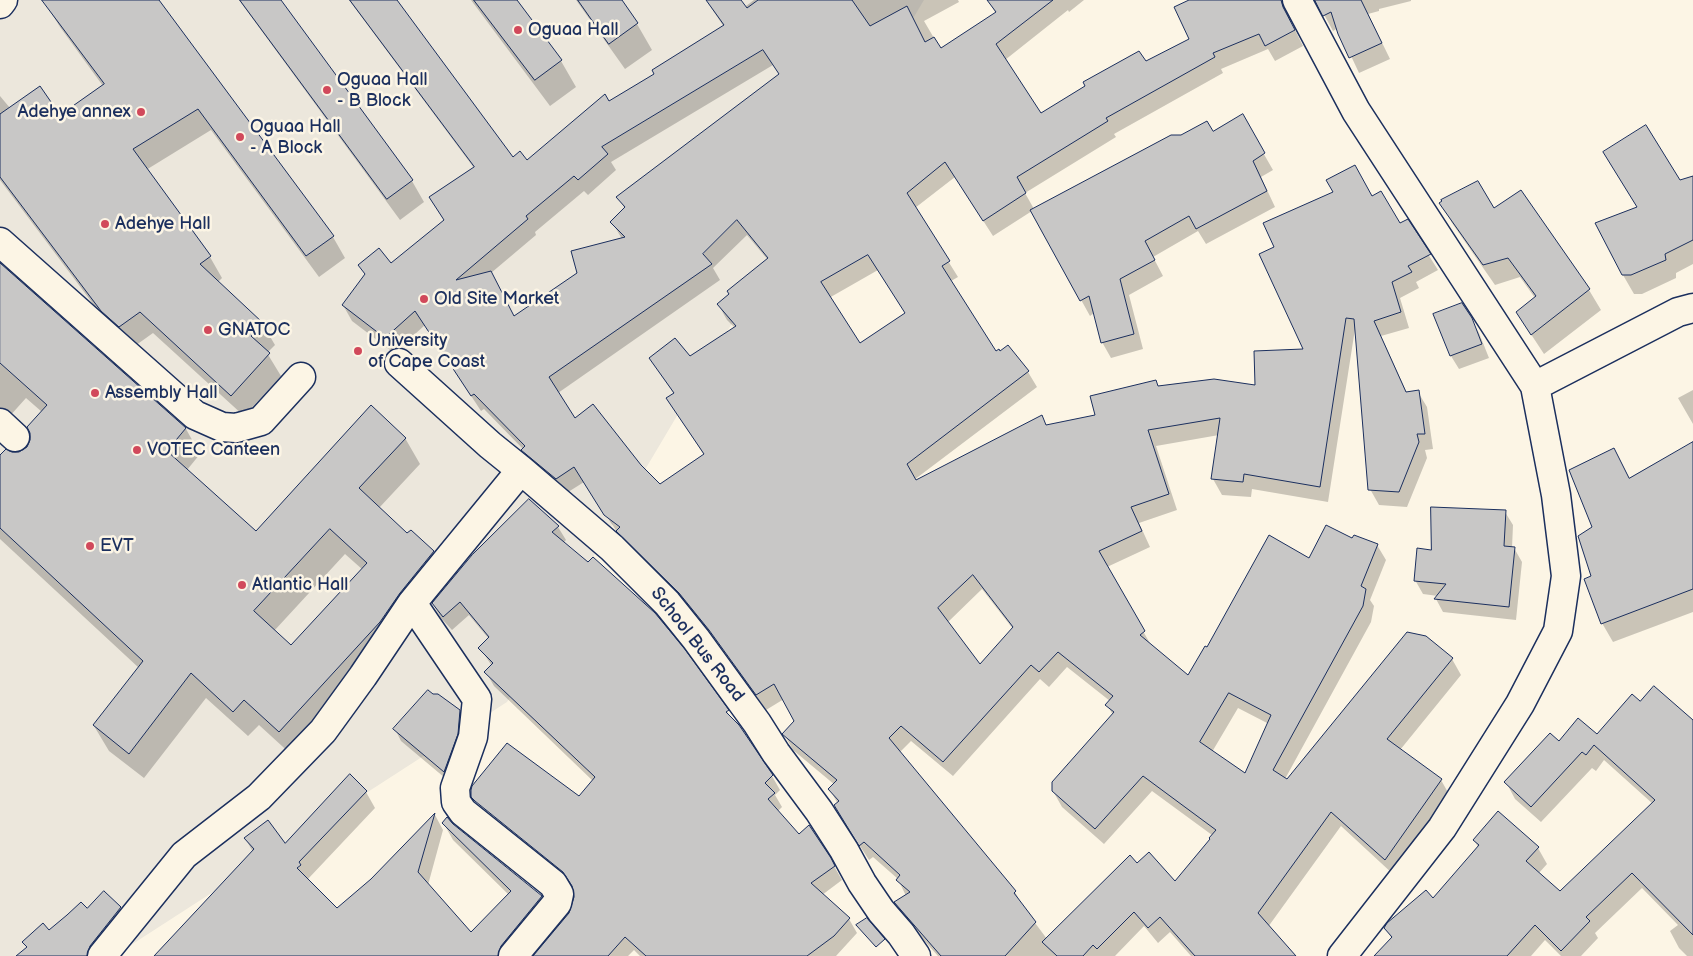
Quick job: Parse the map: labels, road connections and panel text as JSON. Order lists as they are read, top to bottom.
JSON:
{
  "streets": {
    "street": ["School Bus Road"]
  },
  "places": [
    "Oguaa Hall",
    "Oguaa Hall - B Block",
    "Adehye annex",
    "Oguaa Hall - A Block",
    "Adehye Hall",
    "Old Site Market",
    "GNATOC",
    "University of Cape Coast",
    "Assembly Hall",
    "VOTEC Canteen",
    "EVT",
    "Atlantic Hall"
  ]
}
